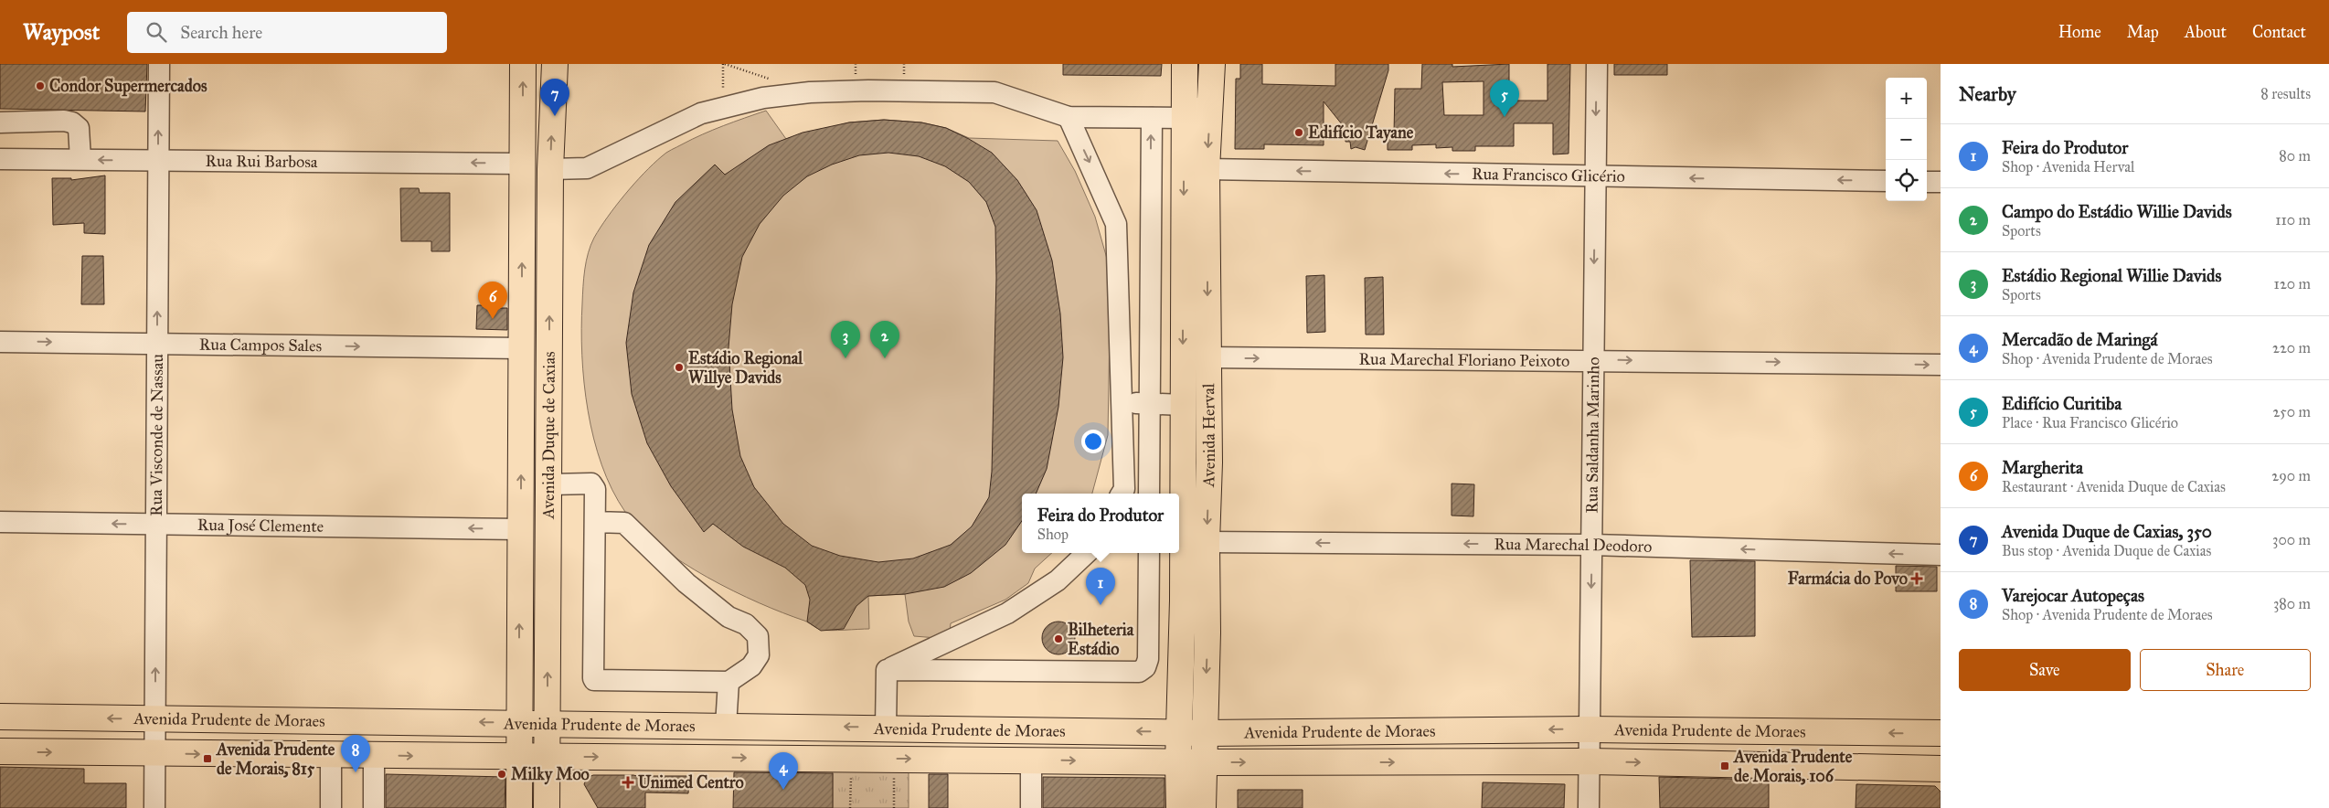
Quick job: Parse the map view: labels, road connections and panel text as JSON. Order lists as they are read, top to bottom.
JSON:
{
  "streets": {
    "main road": ["Avenida Duque de Caxias", "Avenida Herval", "Avenida Prudente de Moraes"],
    "street": [
      "Rua Rui Barbosa",
      "Rua Francisco Glicério",
      "Rua Campos Sales",
      "Rua Marechal Floriano Peixoto",
      "Rua Visconde de Nassau",
      "Rua Saldanha Marinho",
      "Rua José Clemente",
      "Rua Marechal Deodoro"
    ]
  },
  "crossings": [
    ["Rua Rui Barbosa", "Rua Visconde de Nassau"],
    ["Rua Rui Barbosa", "Avenida Duque de Caxias"],
    ["Rua Francisco Glicério", "Avenida Herval"],
    ["Rua Francisco Glicério", "Rua Saldanha Marinho"],
    ["Rua Campos Sales", "Rua Visconde de Nassau"],
    ["Rua Campos Sales", "Avenida Duque de Caxias"],
    ["Rua Marechal Floriano Peixoto", "Avenida Herval"],
    ["Rua Marechal Floriano Peixoto", "Rua Saldanha Marinho"],
    ["Rua Visconde de Nassau", "Rua José Clemente"],
    ["Rua Visconde de Nassau", "Avenida Prudente de Moraes"],
    ["Avenida Duque de Caxias", "Rua José Clemente"],
    ["Avenida Duque de Caxias", "Avenida Prudente de Moraes"],
    ["Avenida Herval", "Rua Marechal Deodoro"],
    ["Avenida Herval", "Avenida Prudente de Moraes"],
    ["Rua Saldanha Marinho", "Rua Marechal Deodoro"],
    ["Rua Saldanha Marinho", "Avenida Prudente de Moraes"]
  ],
  "one_way": [
    "Rua Rui Barbosa",
    "Rua Francisco Glicério",
    "Rua Campos Sales",
    "Rua Marechal Floriano Peixoto",
    "Rua Visconde de Nassau",
    "Avenida Duque de Caxias",
    "Rua Saldanha Marinho",
    "Rua José Clemente",
    "Rua Marechal Deodoro"
  ],
  "places": {
    "other": [
      "Condor Supermercados",
      "Edifício Tayane",
      "Estádio Regional Willye Davids",
      "Bilheteria Estádio",
      "Milky Moo"
    ],
    "health": ["Farmácia do Povo", "Unimed Centro"],
    "transit": ["Avenida Prudente de Morais, 815", "Avenida Prudente de Morais, 106"]
  },
  "page": {
    "header": "Waypost",
    "search": "Search here",
    "nav": [
      "Home",
      "Map",
      "About",
      "Contact"
    ],
    "heading": ["Nearby", "8 results"],
    "map_buttons": ["+", "−"],
    "pins": [
      "7",
      "5",
      "6",
      "2",
      "3",
      "1",
      "8",
      "4"
    ],
    "list": [
      {
        "mark": "1",
        "name": "Feira do Produtor",
        "note": "Shop · Avenida Herval",
        "value": "80 m"
      },
      {
        "mark": "2",
        "name": "Campo do Estádio Willie Davids",
        "note": "Sports",
        "value": "110 m"
      },
      {
        "mark": "3",
        "name": "Estádio Regional Willie Davids",
        "note": "Sports",
        "value": "120 m"
      },
      {
        "mark": "4",
        "name": "Mercadão de Maringá",
        "note": "Shop · Avenida Prudente de Moraes",
        "value": "220 m"
      },
      {
        "mark": "5",
        "name": "Edifício Curitiba",
        "note": "Place · Rua Francisco Glicério",
        "value": "250 m"
      },
      {
        "mark": "6",
        "name": "Margherita",
        "note": "Restaurant · Avenida Duque de Caxias",
        "value": "290 m"
      },
      {
        "mark": "7",
        "name": "Avenida Duque de Caxias, 350",
        "note": "Bus stop · Avenida Duque de Caxias",
        "value": "300 m"
      },
      {
        "mark": "8",
        "name": "Varejocar Autopeças",
        "note": "Shop · Avenida Prudente de Moraes",
        "value": "380 m"
      }
    ],
    "popup": ["Feira do Produtor", "Shop"],
    "buttons": ["Save", "Share"]
  }
}
